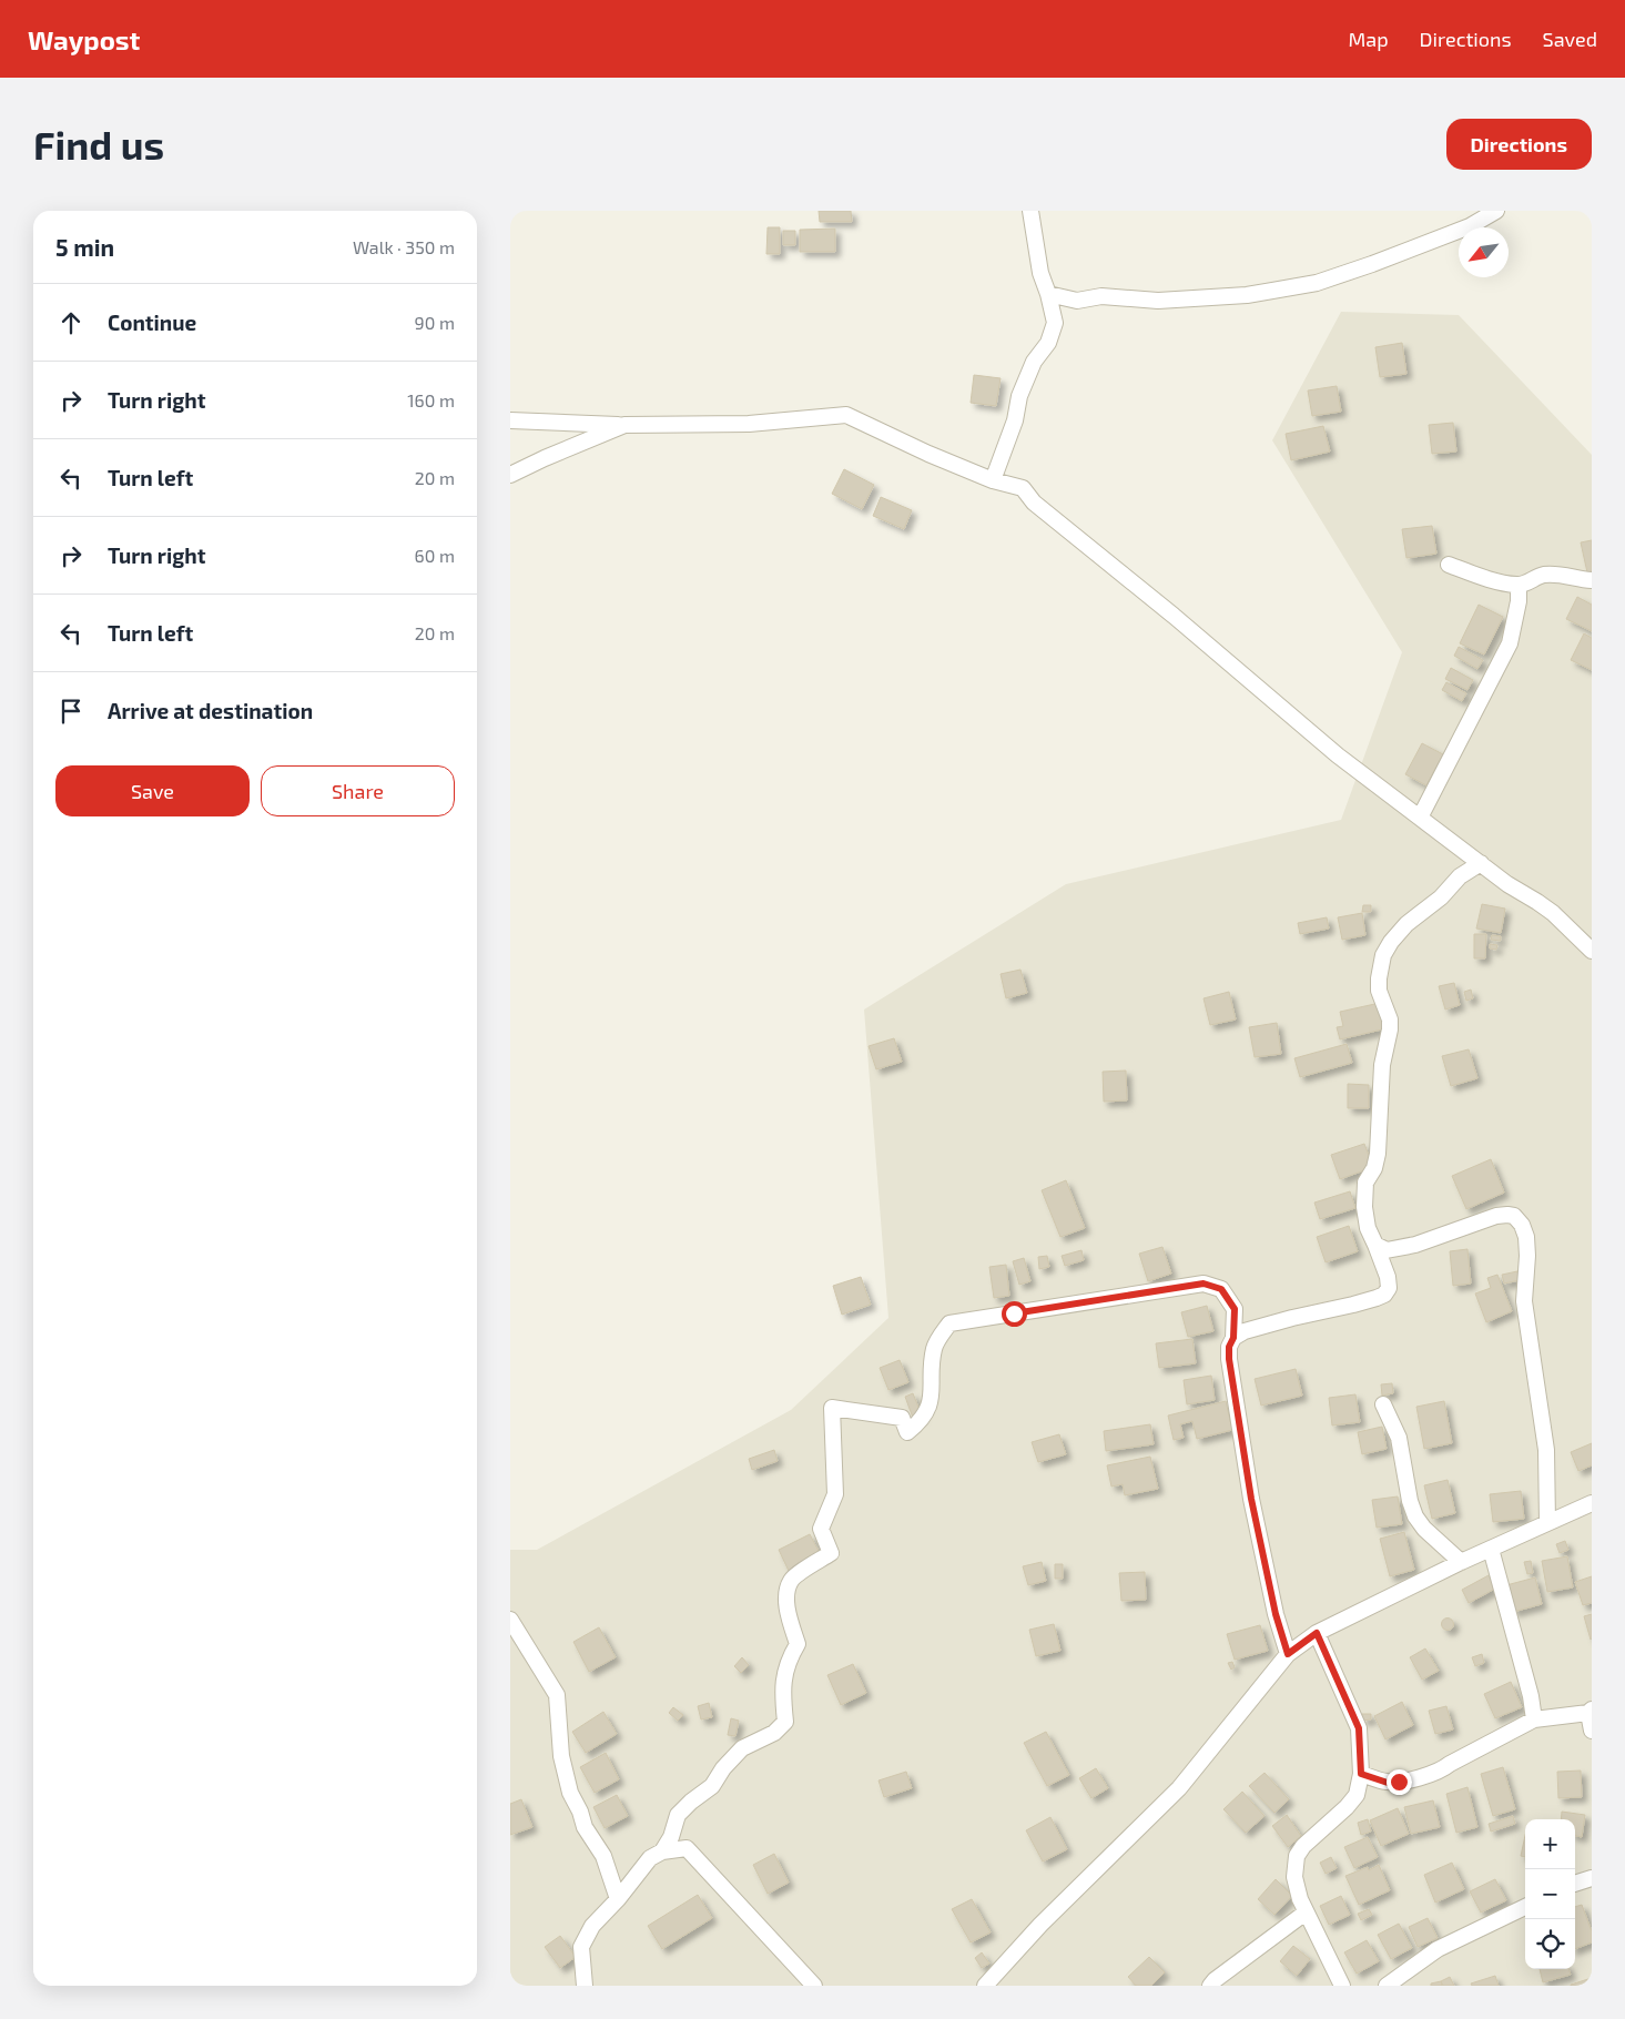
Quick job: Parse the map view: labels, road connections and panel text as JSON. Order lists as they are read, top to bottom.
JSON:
{
  "north": "bottom left",
  "page": {
    "header": "Waypost",
    "nav": ["Map", "Directions", "Saved"],
    "buttons": [
      "Directions",
      ["Save", "Share"]
    ],
    "title": "Find us",
    "heading": ["5 min", "Walk · 350 m"],
    "list": [
      ["Continue", "90 m"],
      ["Turn right", "160 m"],
      ["Turn left", "20 m"],
      ["Turn right", "60 m"],
      ["Turn left", "20 m"],
      "Arrive at destination"
    ],
    "map_buttons": ["+", "−"]
  }
}
